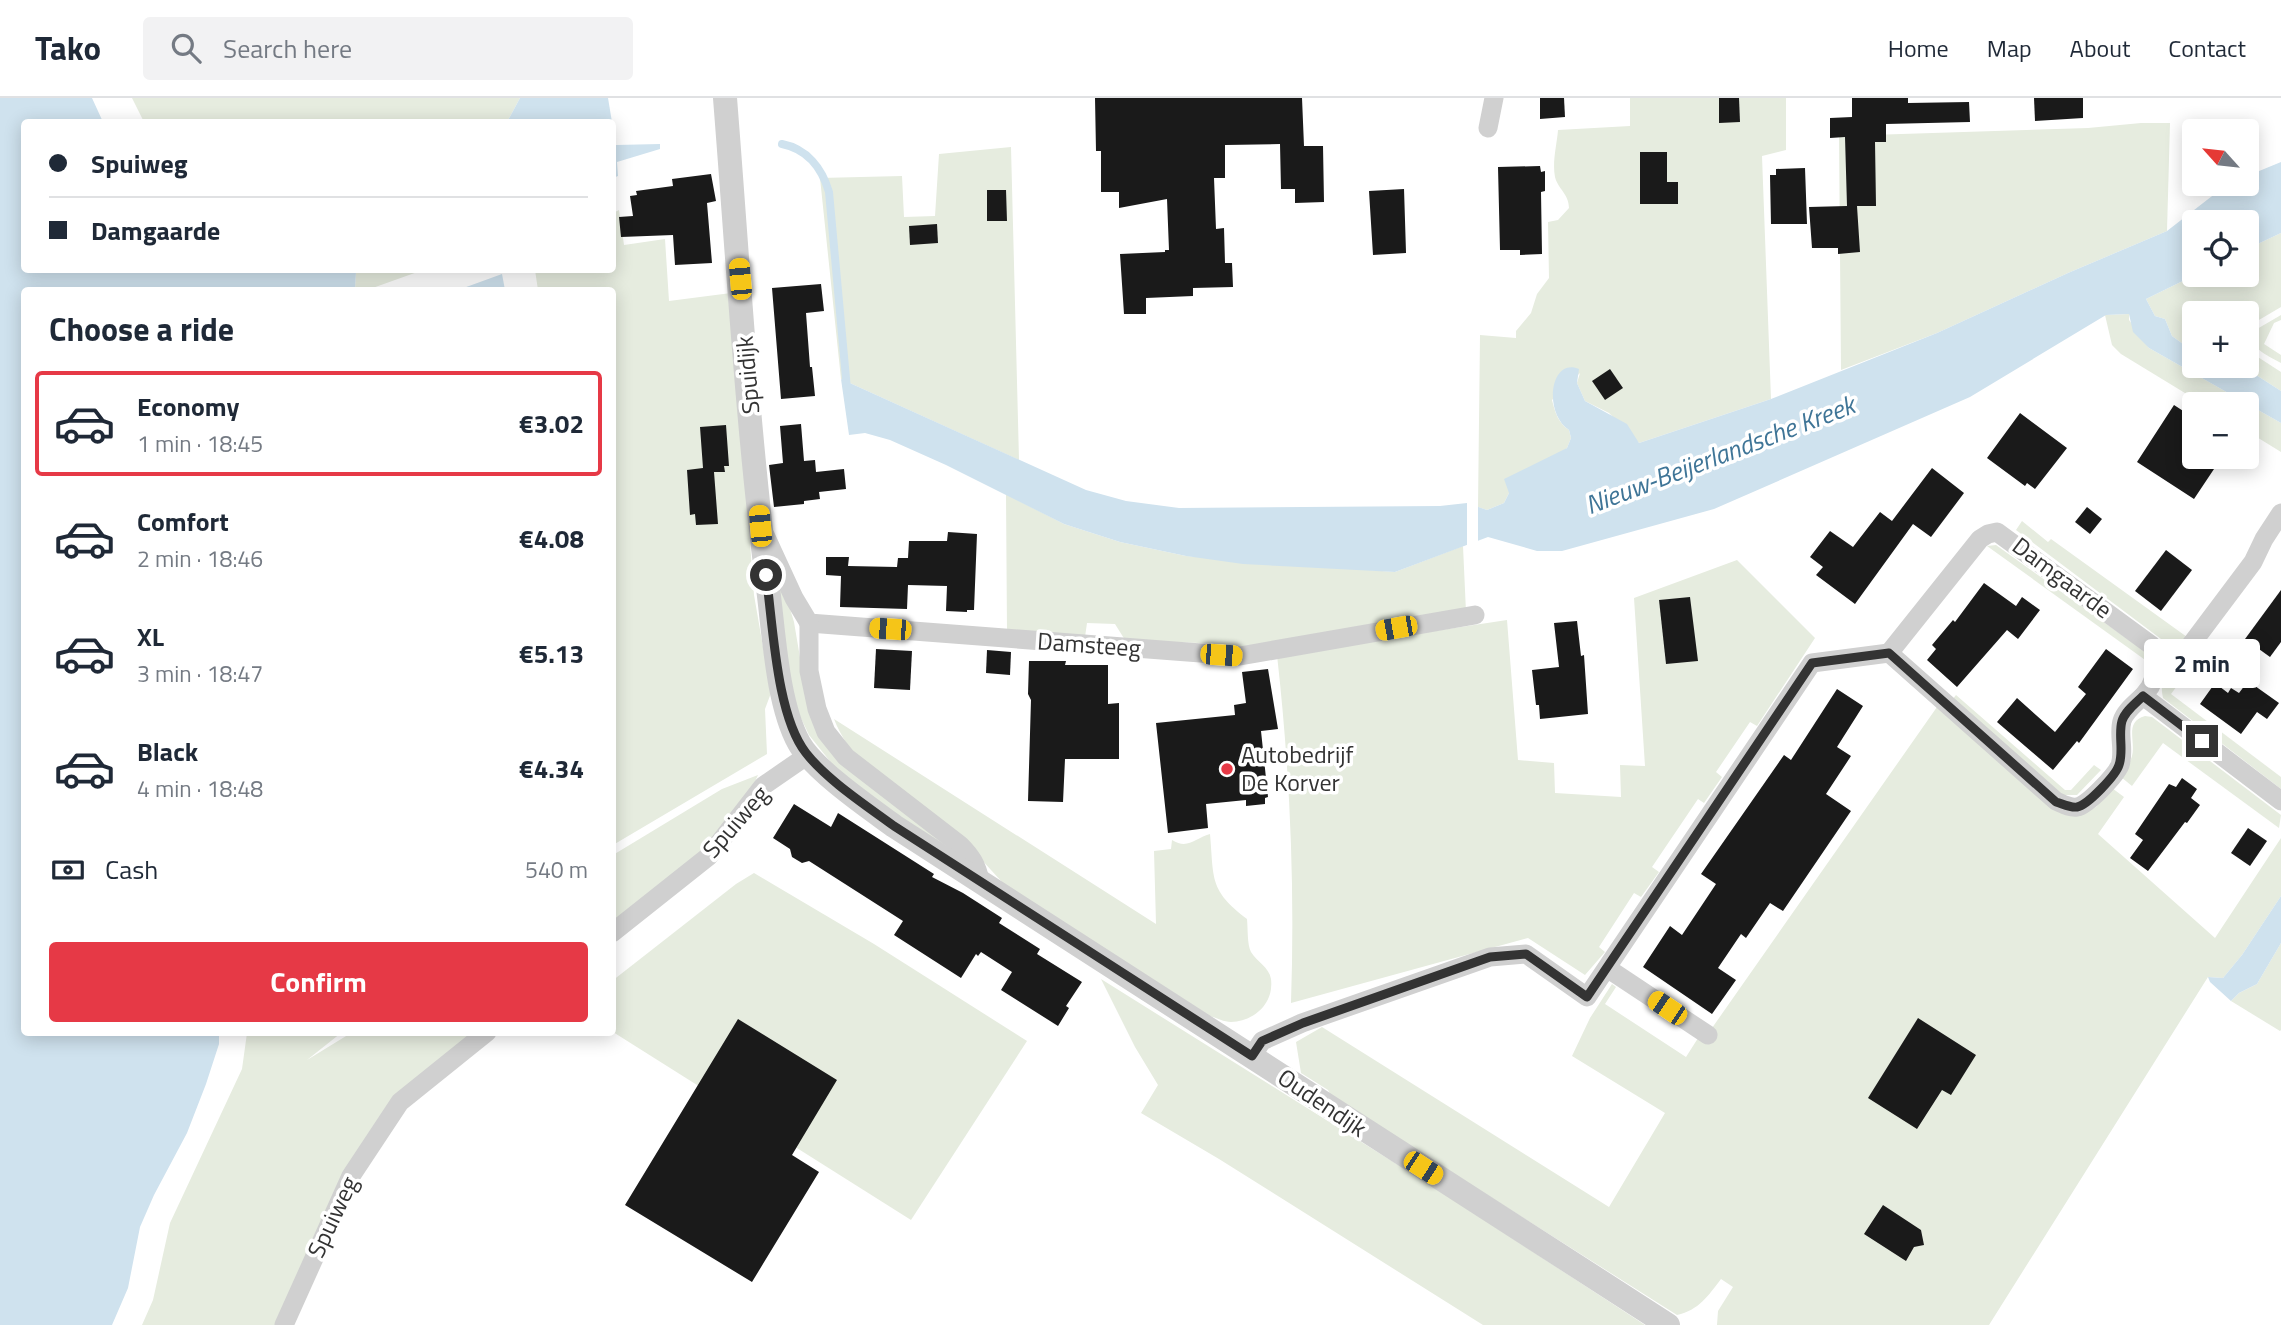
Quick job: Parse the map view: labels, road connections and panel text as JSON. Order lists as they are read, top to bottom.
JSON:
{
  "streets": {
    "street": [
      "Spuidijk",
      "Damgaarde",
      "Damsteeg",
      "Spuiweg",
      "Oudendijk"
    ]
  },
  "crossings": [
    ["Spuiweg", "Oudendijk"]
  ],
  "water": ["Nieuw-Beijerlandsche Kreek"],
  "places": ["Autobedrijf De Korver"],
  "north": "top left",
  "page": {
    "header": "Tako",
    "search": "Search here",
    "nav": [
      "Home",
      "Map",
      "About",
      "Contact"
    ],
    "map_buttons": ["+", "−"],
    "banner": ["Spuiweg", "Damgaarde"],
    "heading": "Choose a ride",
    "list": [
      {
        "name": "Economy",
        "note": "1 min · 18:45",
        "value": "€3.02"
      },
      {
        "name": "Comfort",
        "note": "2 min · 18:46",
        "value": "€4.08"
      },
      {
        "name": "XL",
        "note": "3 min · 18:47",
        "value": "€5.13"
      },
      {
        "name": "Black",
        "note": "4 min · 18:48",
        "value": "€4.34"
      }
    ],
    "bubble": "2 min",
    "pay": ["Cash", "540 m"],
    "buttons": "Confirm"
  }
}
